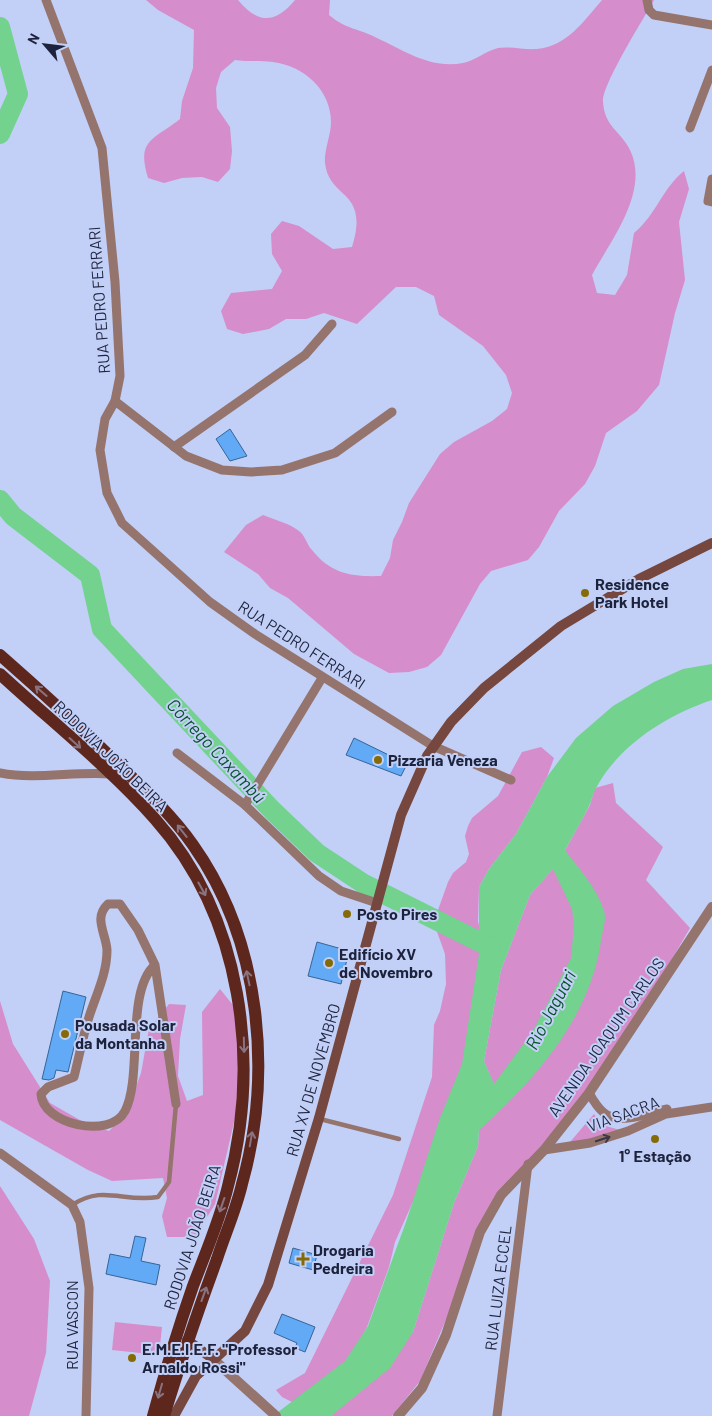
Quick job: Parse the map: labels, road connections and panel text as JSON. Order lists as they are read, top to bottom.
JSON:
{
  "streets": {
    "main road": ["RODOVIA JOÃO BEIRA", "RUA XV DE NOVEMBRO"],
    "street": [
      "RUA PEDRO FERRARI",
      "AVENIDA JOAQUIM CARLOS",
      "VIA SACRA",
      "RUA LUIZA ECCEL",
      "RUA VASCON"
    ]
  },
  "crossings": [
    ["RUA PEDRO FERRARI", "RUA XV DE NOVEMBRO"],
    ["AVENIDA JOAQUIM CARLOS", "VIA SACRA"],
    ["AVENIDA JOAQUIM CARLOS", "RUA LUIZA ECCEL"]
  ],
  "one_way": ["VIA SACRA"],
  "water": ["Córrego Caxambú", "Rio Jaguari"],
  "places": {
    "other": [
      "Residence Park Hotel",
      "Pizzaria Veneza",
      "Posto Pires",
      "Edifício XV de Novembro",
      "Pousada Solar da Montanha",
      "1° Estação",
      "E.M.E.I.E.F. \"Professor Arnaldo Rossi\""
    ],
    "health": ["Drogaria Pedreira"]
  },
  "north": "top left"
}
